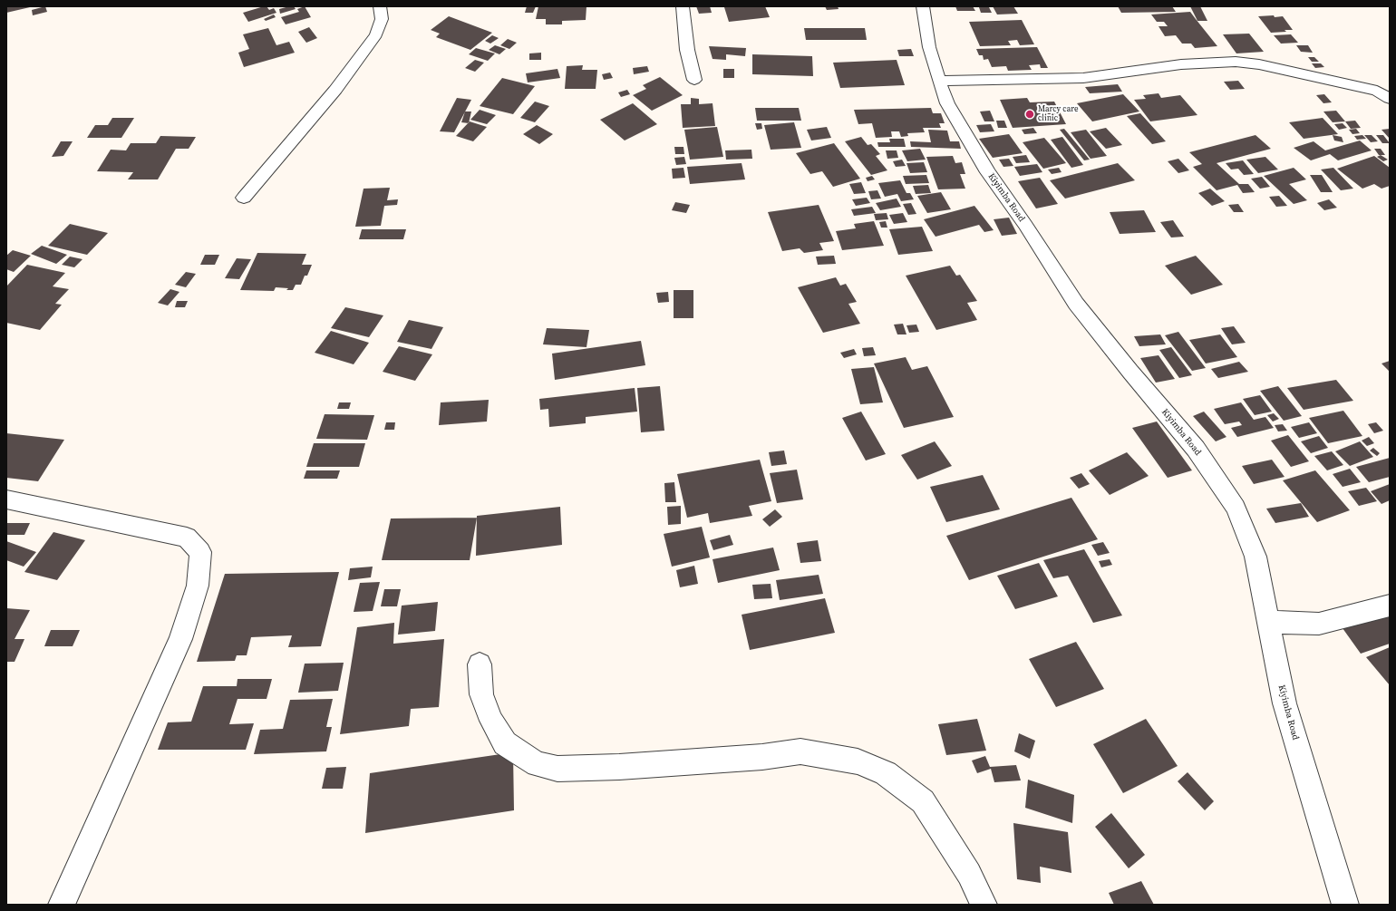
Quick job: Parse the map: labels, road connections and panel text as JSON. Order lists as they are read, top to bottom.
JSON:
{
  "streets": {
    "street": ["Kiyimba Road"]
  },
  "places": ["Marcy care clinic"]
}
